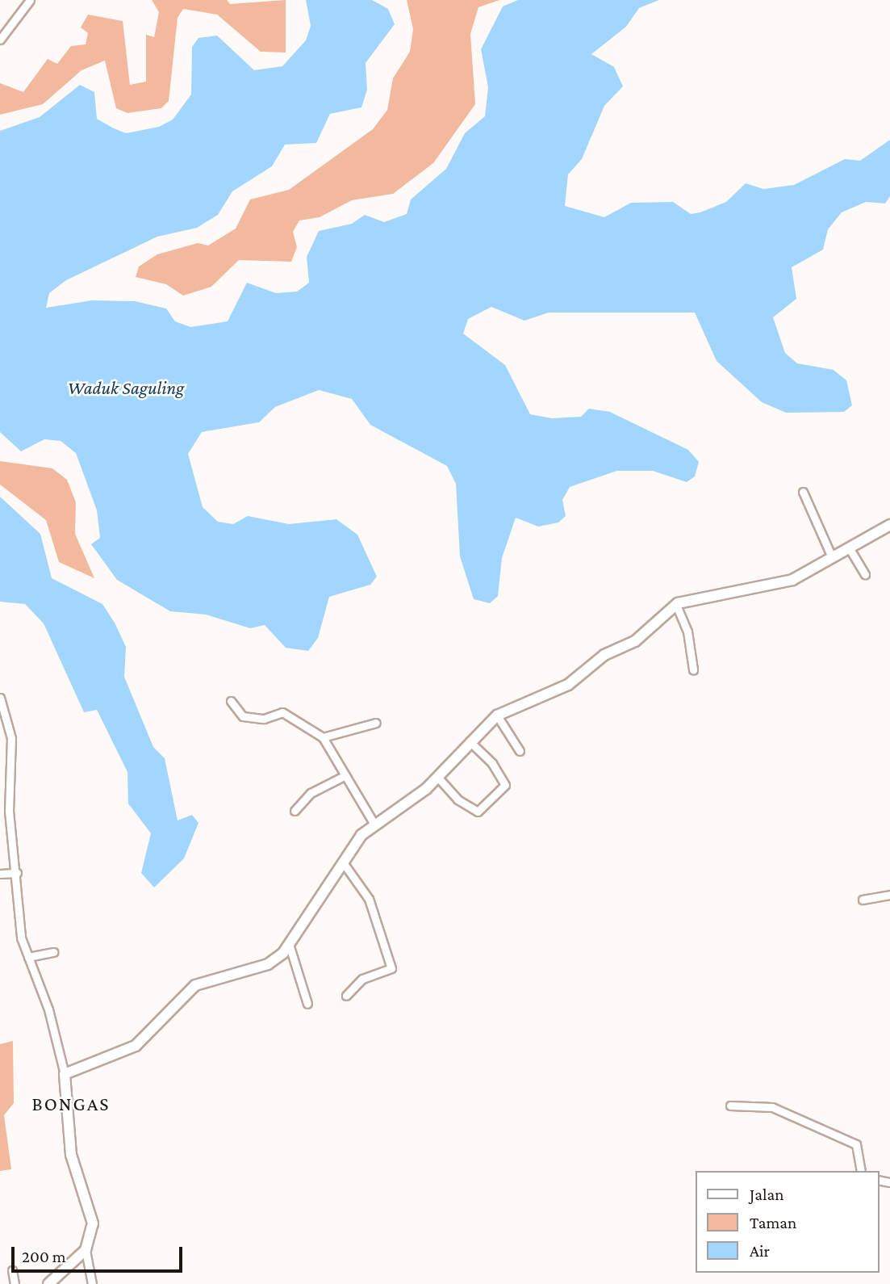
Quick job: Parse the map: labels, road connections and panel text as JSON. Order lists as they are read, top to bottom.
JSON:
{
  "districts": ["BONGAS"],
  "water": ["Waduk Saguling"],
  "legend": ["Jalan", "Taman", "Air"],
  "scale_bar": "200 m"
}
